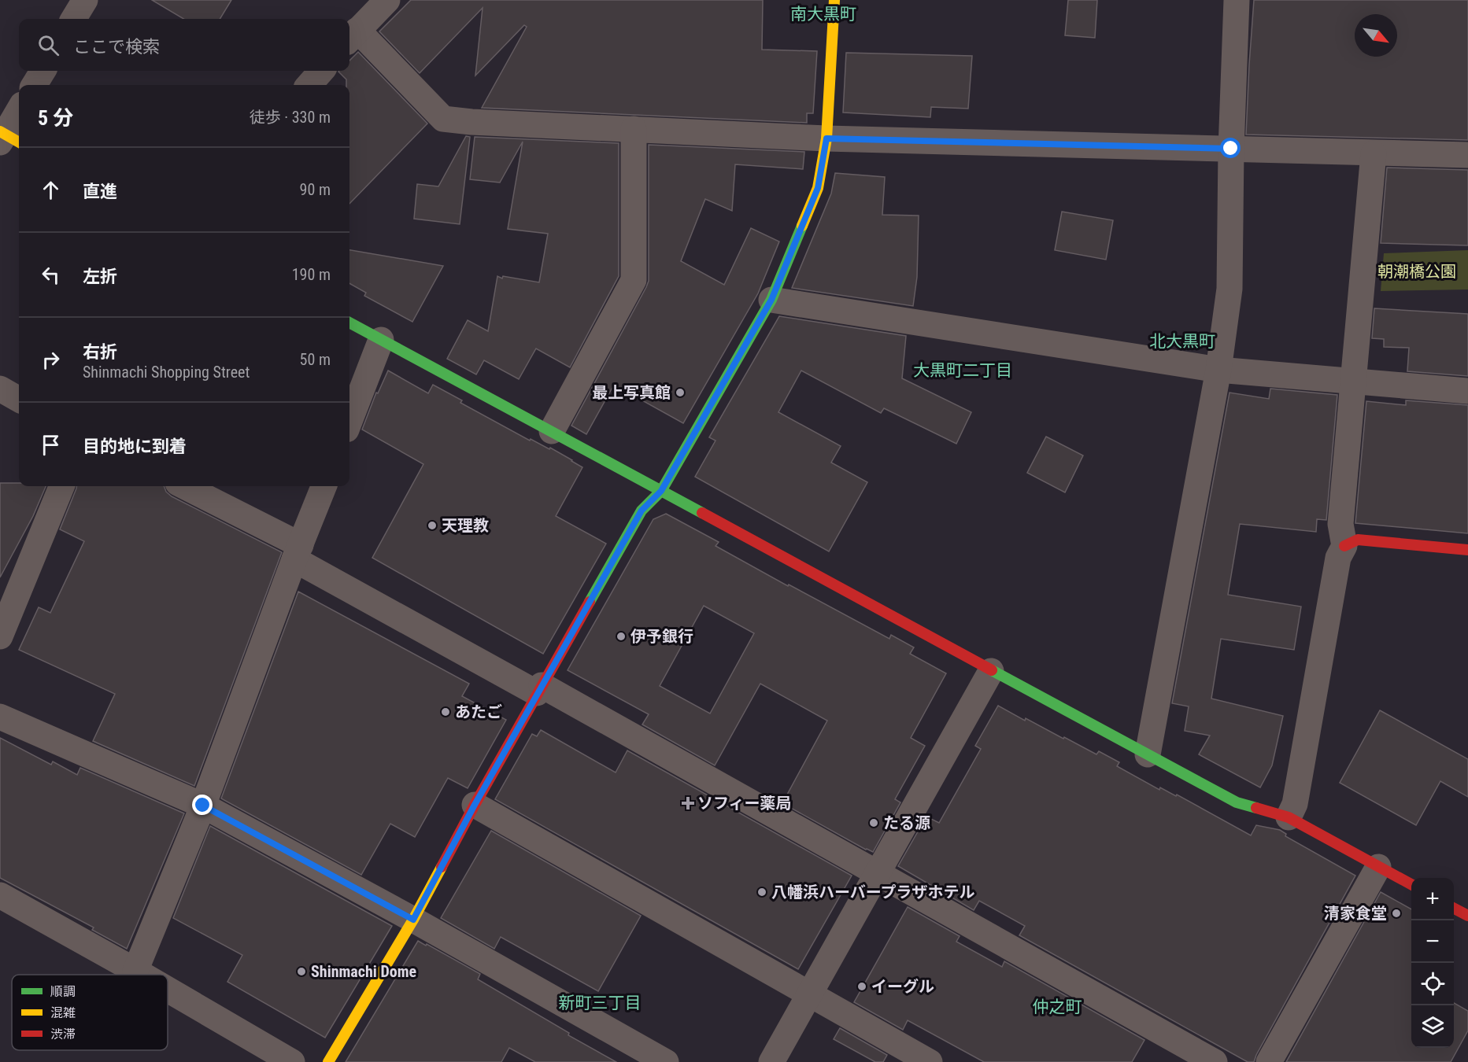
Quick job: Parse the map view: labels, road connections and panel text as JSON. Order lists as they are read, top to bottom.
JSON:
{
  "districts": [
    "南大黒町",
    "北大黒町",
    "大黒町二丁目",
    "新町三丁目",
    "仲之町"
  ],
  "parks": ["朝潮橋公園"],
  "places": {
    "other": [
      "最上写真館",
      "天理教",
      "伊予銀行",
      "あたご",
      "たる源",
      "八幡浜ハーバープラザホテル",
      "清家食堂",
      "Shinmachi Dome",
      "イーグル"
    ],
    "health": ["ソフィー薬局"]
  },
  "legend": ["順調", "混雑", "渋滞"],
  "north": "bottom right",
  "page": {
    "search": "ここで検索",
    "heading": ["5 分", "徒歩 · 330 m"],
    "list": [
      ["直進", "90 m"],
      ["左折", "190 m"],
      ["右折", "Shinmachi Shopping Street", "50 m"],
      "目的地に到着"
    ],
    "map_buttons": ["+", "−"]
  }
}
